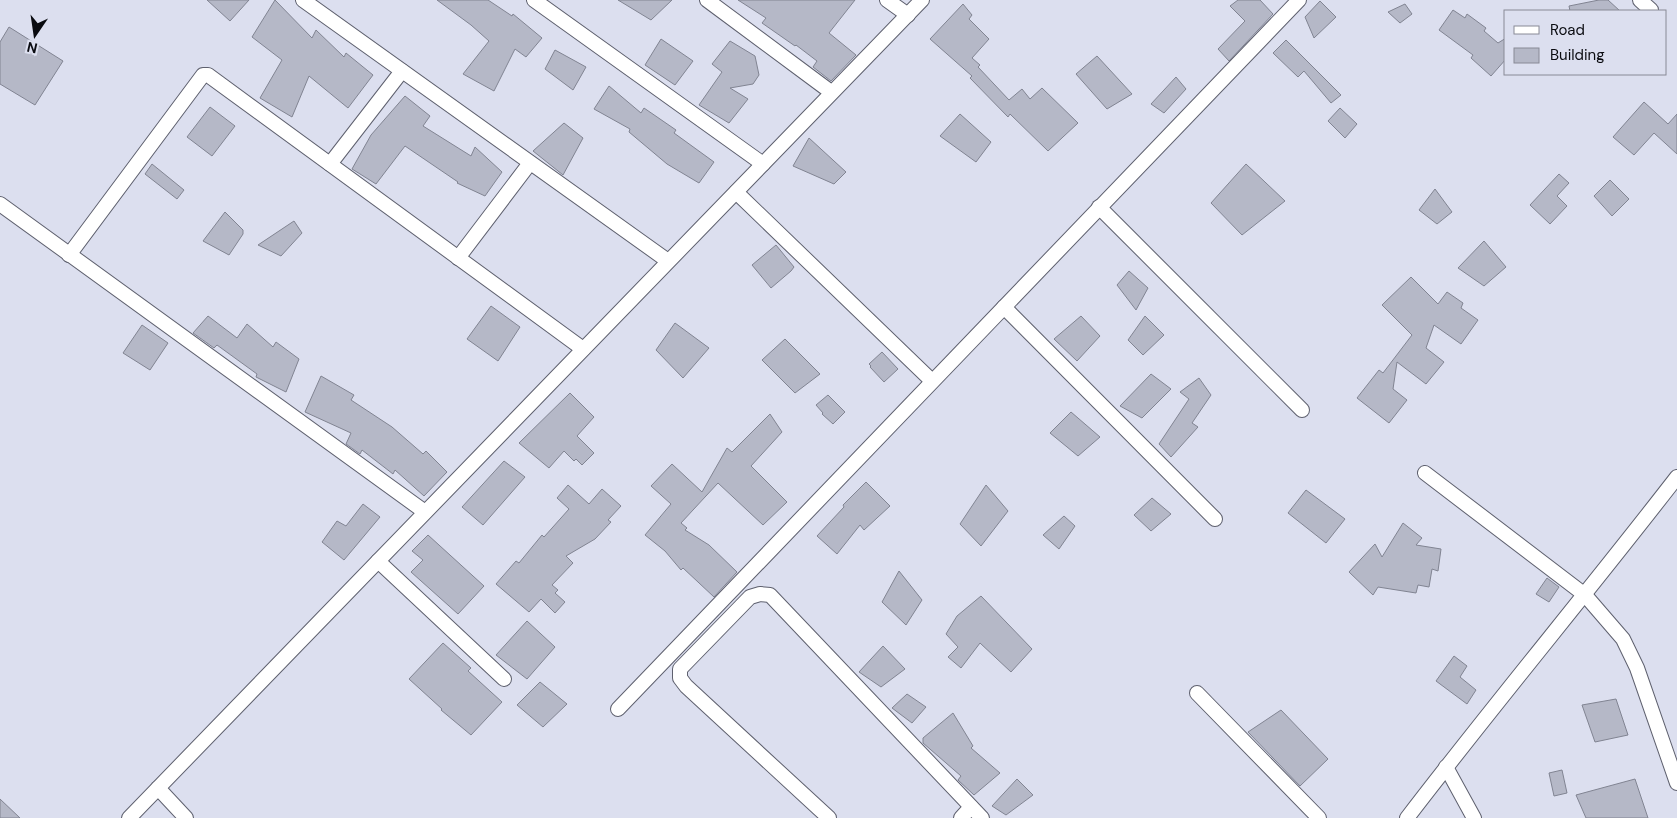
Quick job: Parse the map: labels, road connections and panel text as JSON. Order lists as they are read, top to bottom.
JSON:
{
  "legend": ["Road", "Building"],
  "north": "bottom"
}
